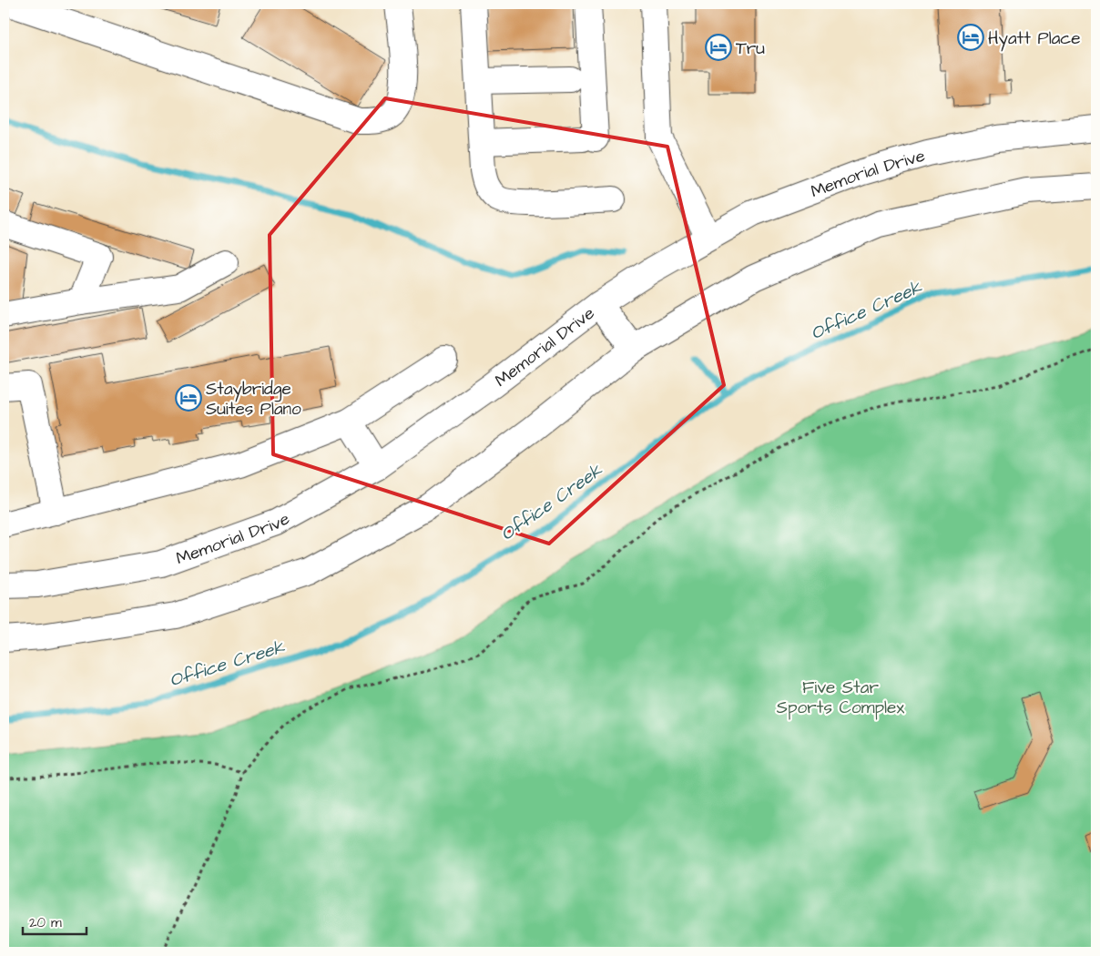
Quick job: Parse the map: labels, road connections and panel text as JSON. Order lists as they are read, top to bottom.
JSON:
{
  "streets": {
    "street": ["Memorial Drive"]
  },
  "water": ["Office Creek"],
  "parks": ["Five Star Sports Complex"],
  "places": {
    "hotel": ["Hyatt Place", "Tru", "Staybridge Suites Plano"]
  },
  "scale_bar": "20 m"
}
